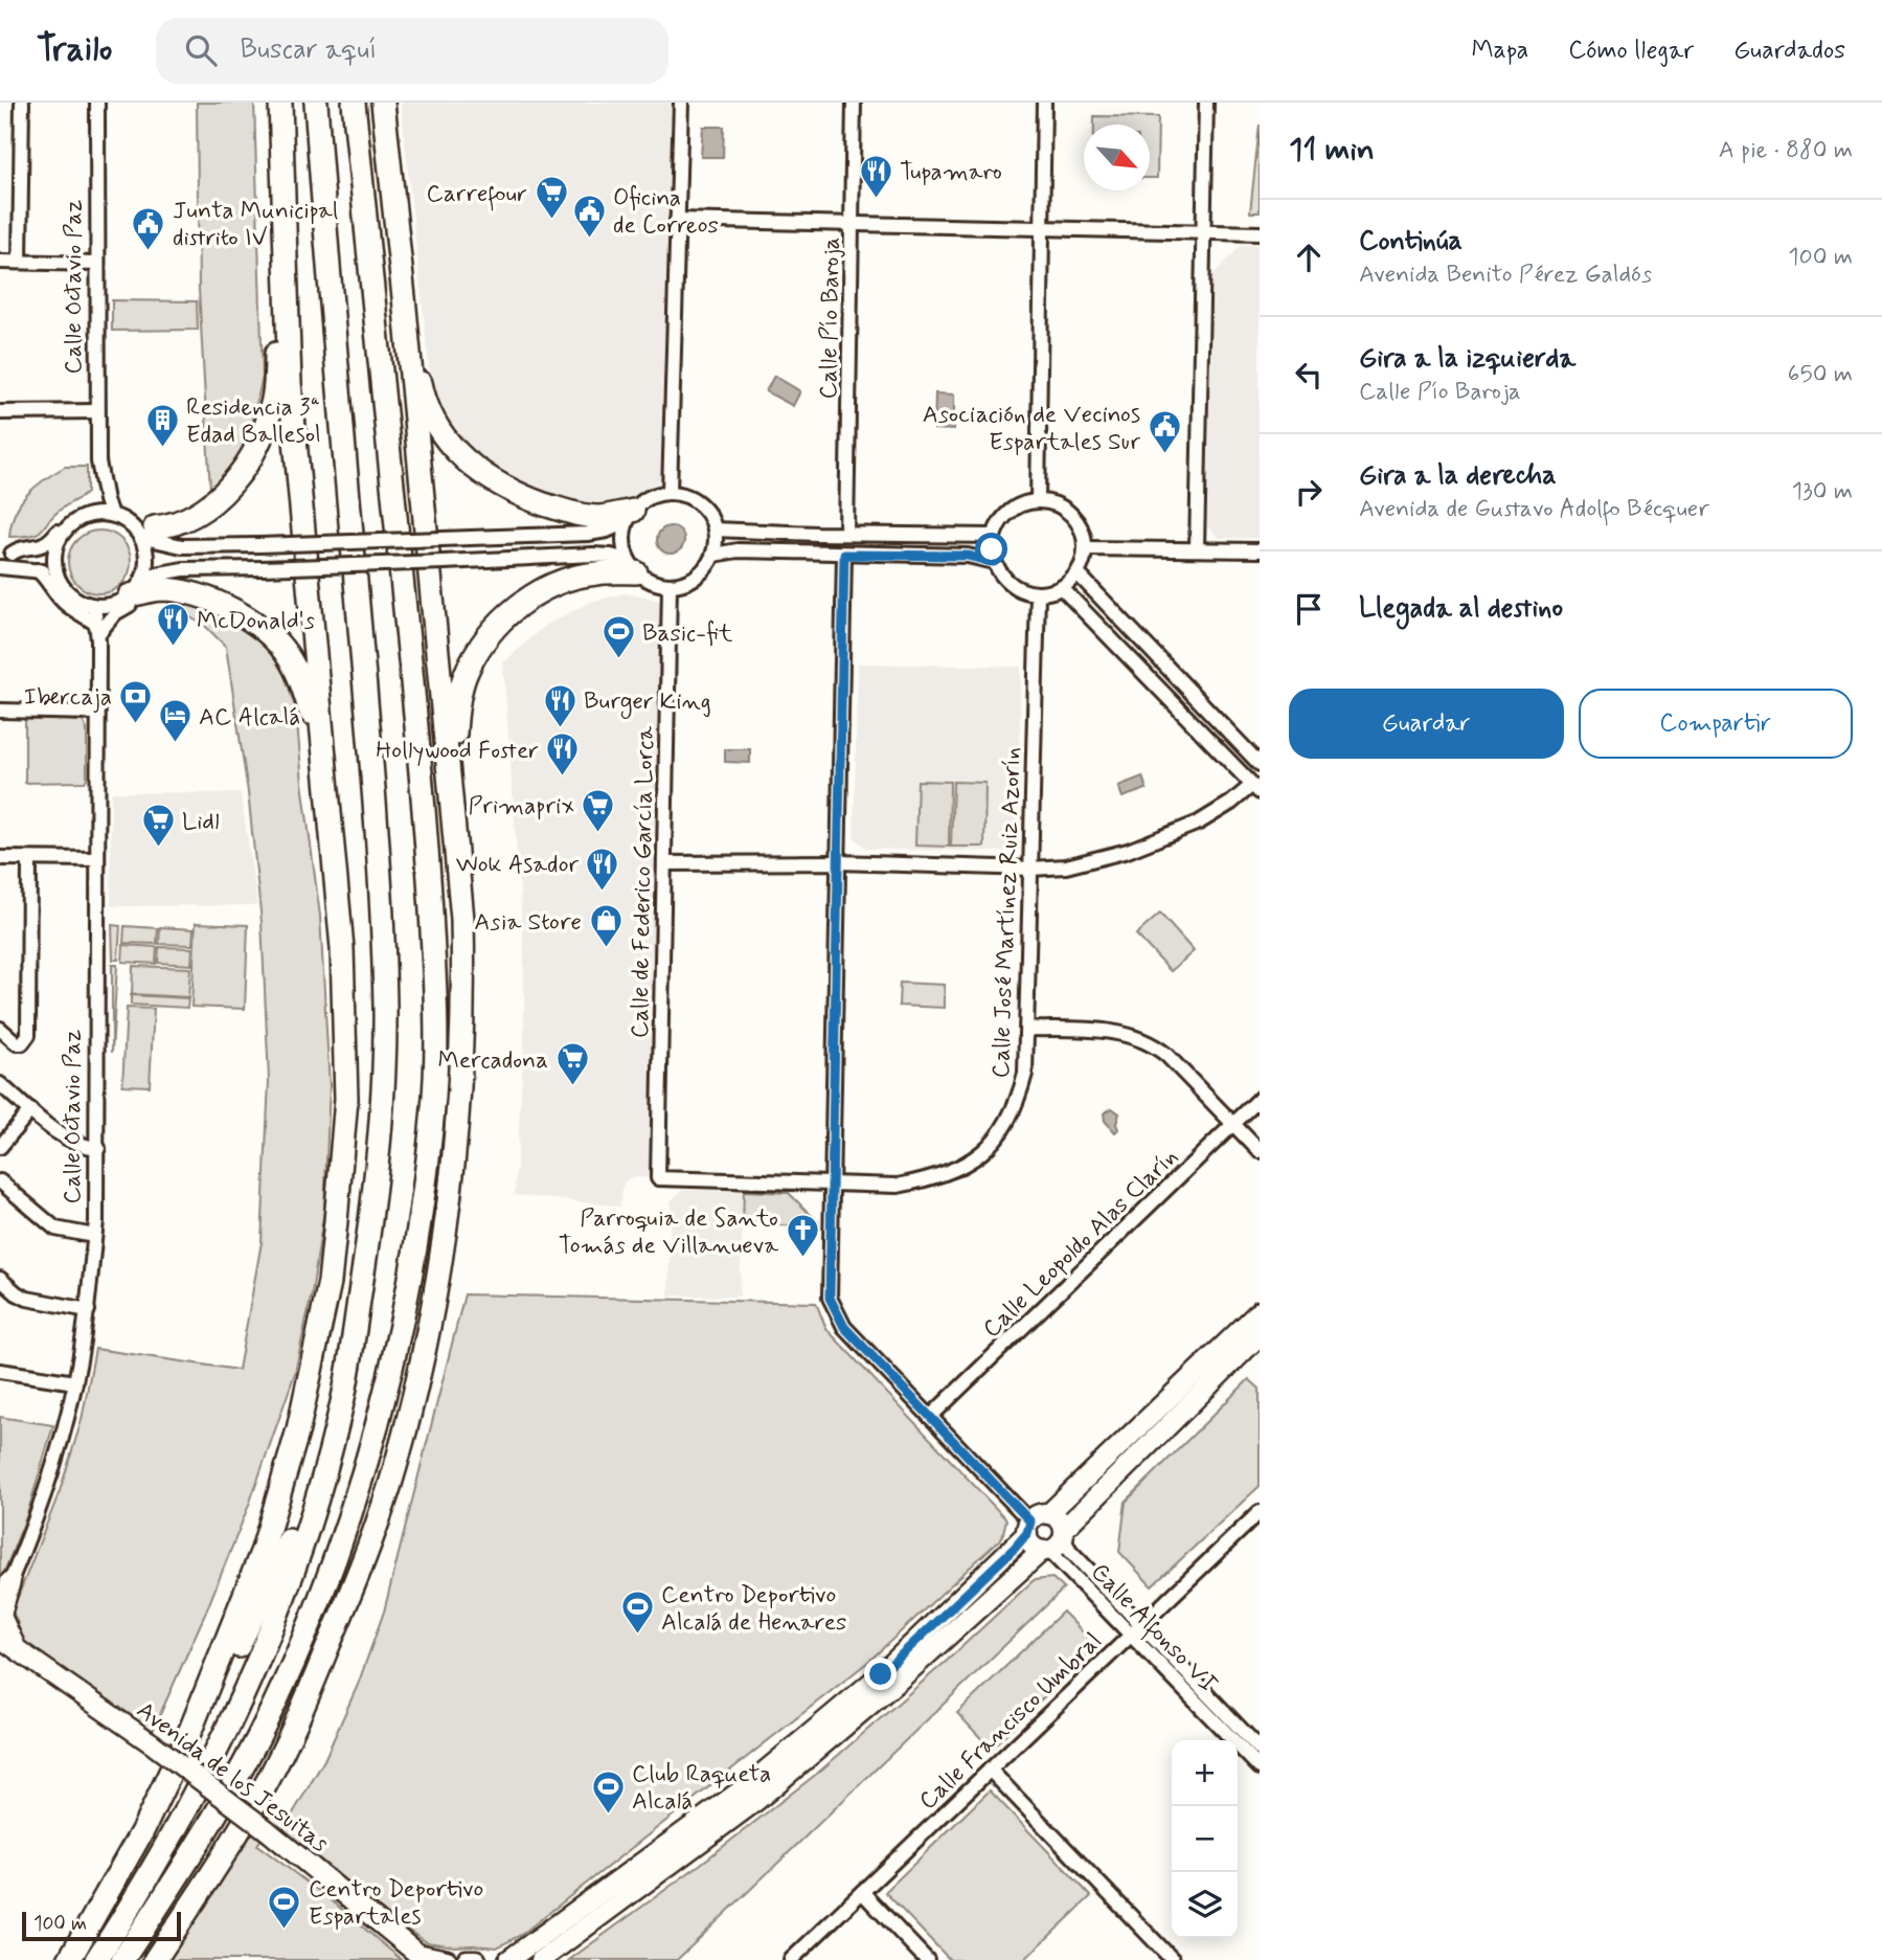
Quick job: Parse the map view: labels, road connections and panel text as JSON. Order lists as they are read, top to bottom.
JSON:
{
  "streets": {
    "street": [
      "Calle Octavio Paz",
      "Calle Pío Baroja",
      "Calle de Federico García Lorca",
      "Calle José Martínez Ruiz Azorín",
      "Calle Leopoldo Alas Clarín",
      "Calle Alfonso VI",
      "Calle Francisco Umbral",
      "Avenida de los Jesuitas"
    ]
  },
  "crossings": [
    ["Calle Octavio Paz", "Avenida de los Jesuitas"],
    ["Calle de Federico García Lorca", "Calle José Martínez Ruiz Azorín"],
    ["Calle Alfonso VI", "Calle Francisco Umbral"]
  ],
  "places": {
    "restaurant": [
      "Tupamaro",
      "McDonald's",
      "Burger King",
      "Hollywood Foster",
      "Wok Asador"
    ],
    "supermarket": [
      "Carrefour",
      "Primaprix",
      "Lidl",
      "Mercadona"
    ],
    "public building": ["Oficina de Correos", "Junta Municipal distrito IV", "Asociación de Vecinos Espartales Sur"],
    "building": ["Residencia 3ª Edad Ballesol"],
    "sports": [
      "Basic-fit",
      "Centro Deportivo Alcalá de Henares",
      "Club Raqueta Alcalá",
      "Centro Deportivo Espartales"
    ],
    "bank": ["Ibercaja"],
    "hotel": ["AC Alcalá"],
    "shop": ["Asia Store"],
    "church": ["Parroquia de Santo Tomás de Villanueva"]
  },
  "scale_bar": "100 m",
  "north": "bottom right",
  "page": {
    "header": "Trailo",
    "search": "Buscar aquí",
    "nav": ["Mapa", "Cómo llegar", "Guardados"],
    "heading": ["11 min", "A pie · 880 m"],
    "list": [
      ["Continúa", "Avenida Benito Pérez Galdós", "100 m"],
      ["Gira a la izquierda", "Calle Pío Baroja", "650 m"],
      ["Gira a la derecha", "Avenida de Gustavo Adolfo Bécquer", "130 m"],
      "Llegada al destino"
    ],
    "buttons": ["Guardar", "Compartir"],
    "map_buttons": ["+", "−"],
    "scale": "100 m"
  }
}
